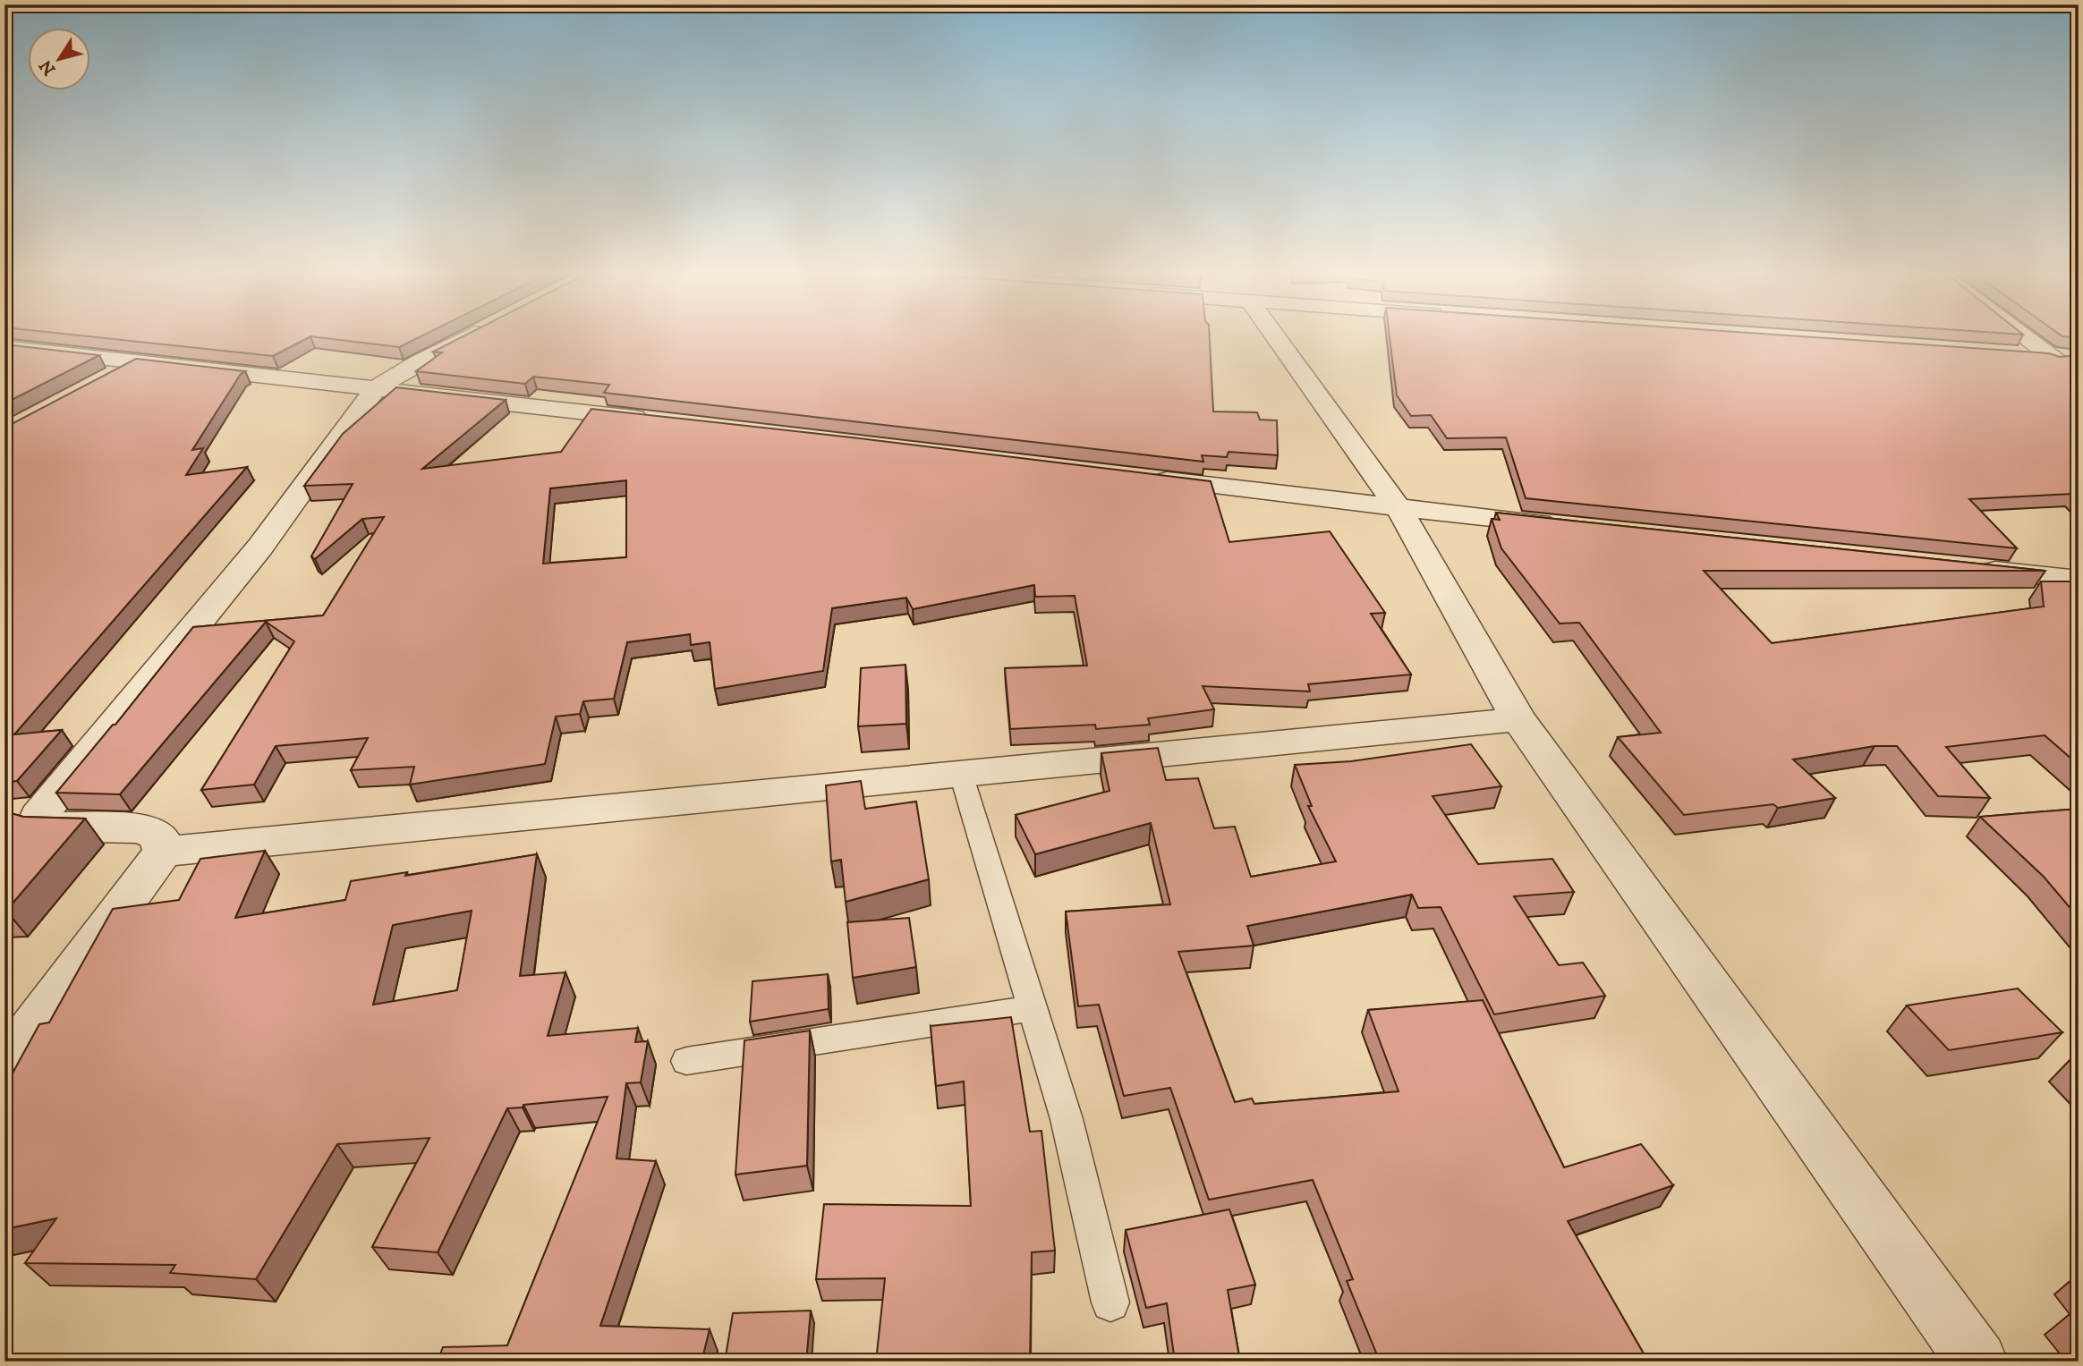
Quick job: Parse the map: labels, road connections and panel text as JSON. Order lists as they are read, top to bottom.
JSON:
{
  "north": "bottom left"
}
